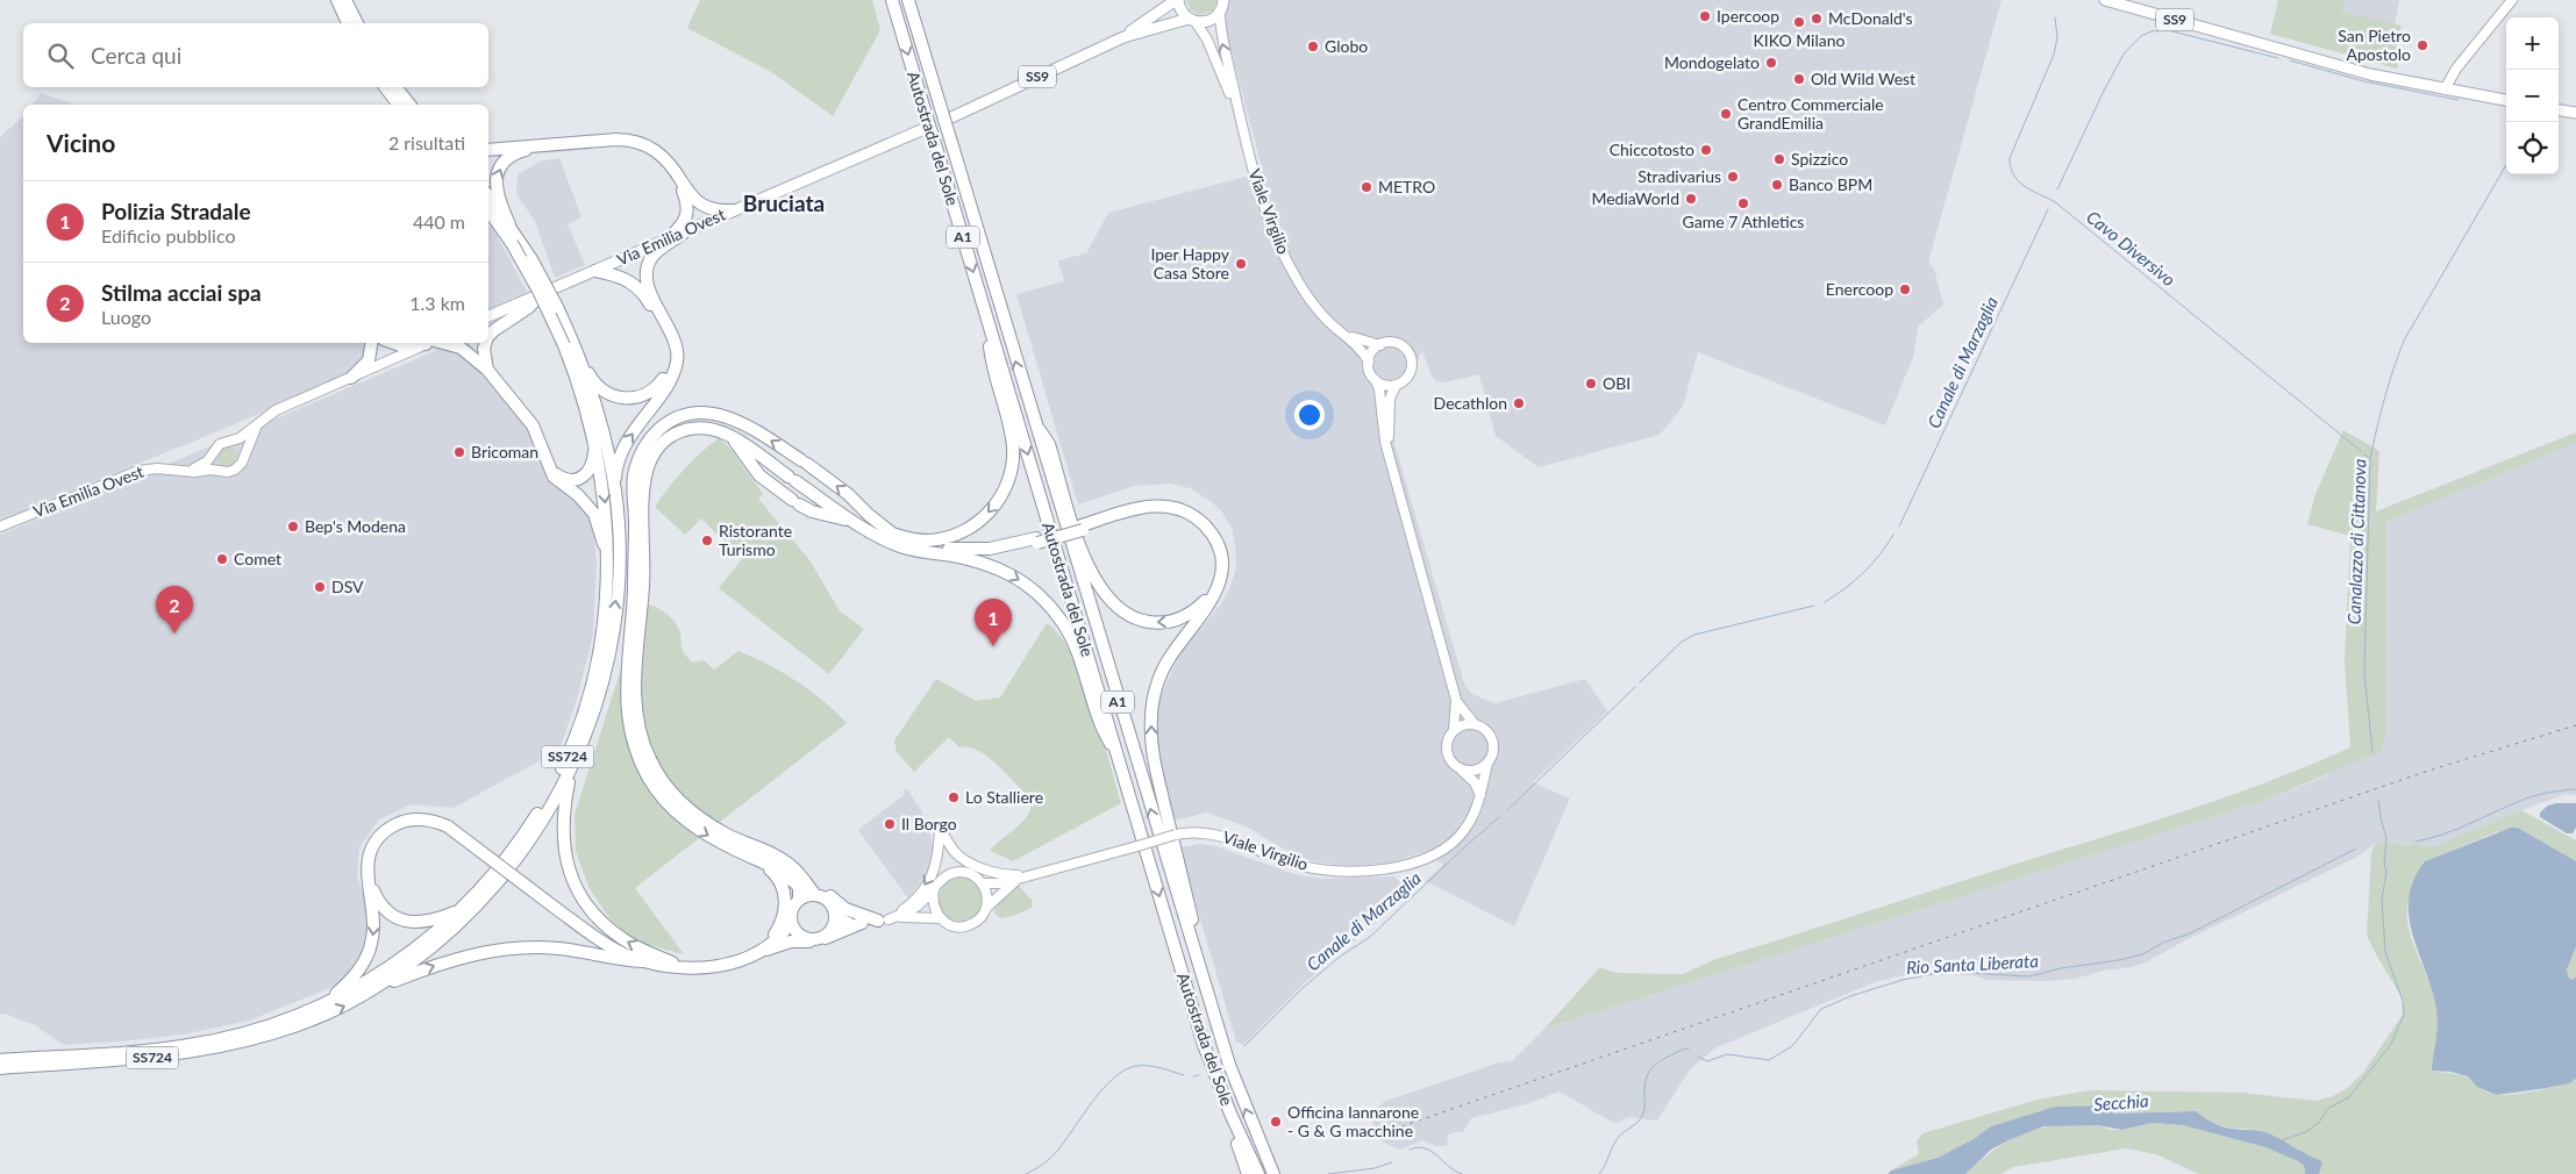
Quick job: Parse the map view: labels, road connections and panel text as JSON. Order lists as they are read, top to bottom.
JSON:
{
  "streets": {
    "highway": ["Autostrada del Sole", "A1", "SS724"],
    "main road": ["SS9", "Via Emilia Ovest"],
    "street": ["Viale Virgilio"]
  },
  "crossings": [
    ["SS9", "Viale Virgilio"]
  ],
  "districts": ["Bruciata"],
  "water": [
    "Cavo Diversivo",
    "Canale di Marzaglia",
    "Canalazzo di Cittanova",
    "Rio Santa Liberata",
    "Secchia"
  ],
  "places": [
    "Ipercoop",
    "McDonald's",
    "KIKO Milano",
    "San Pietro Apostolo",
    "Globo",
    "Mondogelato",
    "Old Wild West",
    "Centro Commerciale GrandEmilia",
    "Chiccotosto",
    "Spizzico",
    "Stradivarius",
    "Banco BPM",
    "METRO",
    "MediaWorld",
    "Game 7 Athletics",
    "Iper Happy Casa Store",
    "Enercoop",
    "OBI",
    "Decathlon",
    "Bricoman",
    "Bep's Modena",
    "Ristorante Turismo",
    "Comet",
    "DSV",
    "Lo Stalliere",
    "Il Borgo",
    "Officina Iannarone - G & G macchine"
  ],
  "page": {
    "map_buttons": ["+", "−"],
    "search": "Cerca qui",
    "heading": ["Vicino", "2 risultati"],
    "list": [
      {
        "mark": "1",
        "name": "Polizia Stradale",
        "note": "Edificio pubblico",
        "value": "440 m"
      },
      {
        "mark": "2",
        "name": "Stilma acciai spa",
        "note": "Luogo",
        "value": "1.3 km"
      }
    ],
    "pins": ["2", "1"]
  }
}
